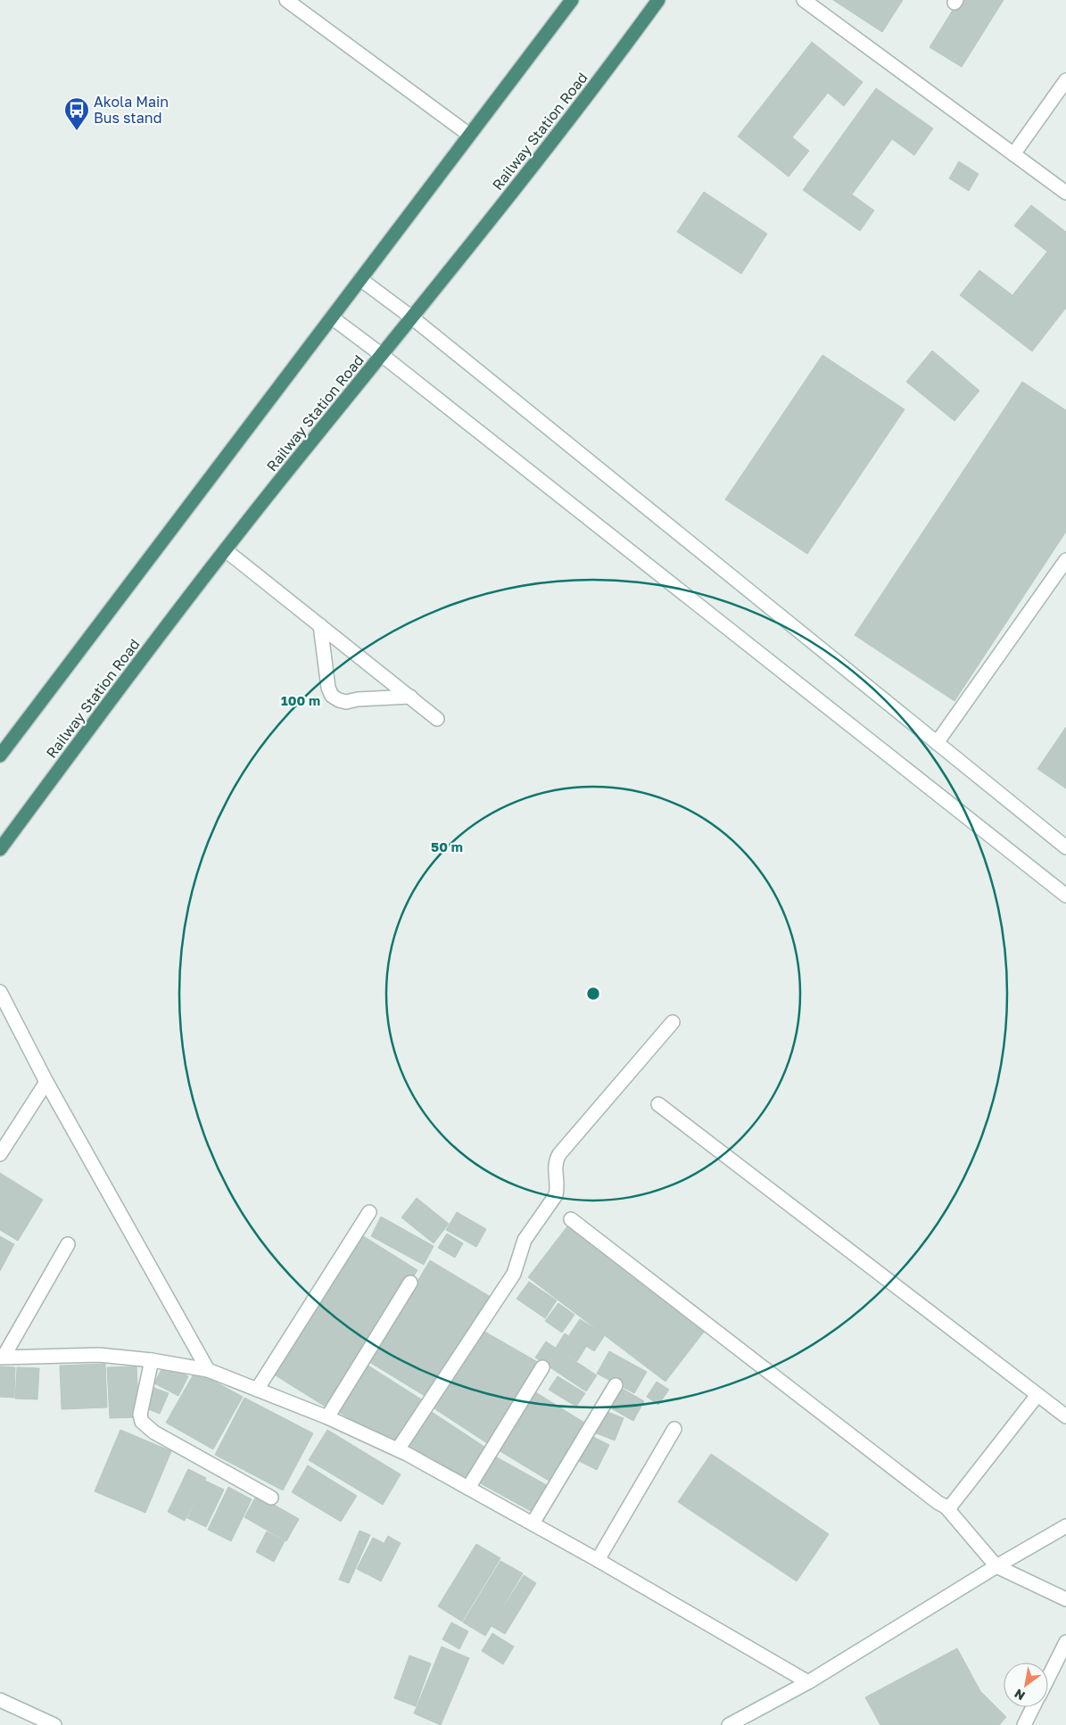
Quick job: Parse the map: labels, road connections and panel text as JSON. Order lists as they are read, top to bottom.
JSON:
{
  "streets": {
    "highway": ["Railway Station Road"]
  },
  "places": {
    "bus stop": ["Akola Main Bus stand"]
  },
  "north": "bottom left",
  "rings": ["100 m", "50 m"]
}
